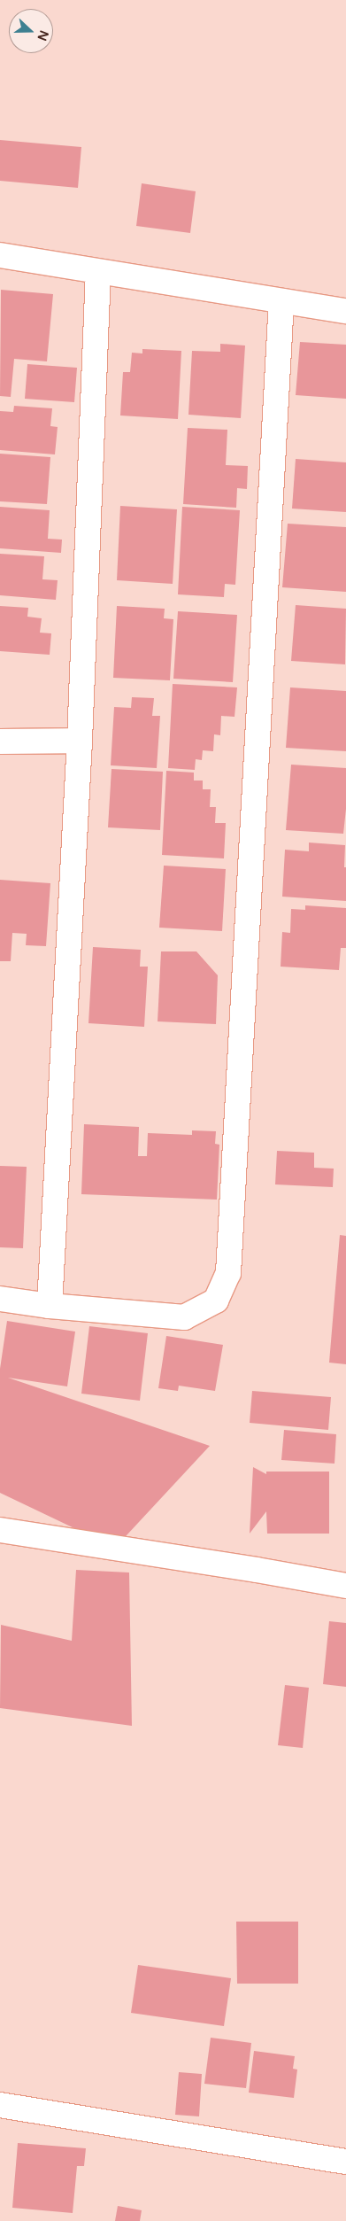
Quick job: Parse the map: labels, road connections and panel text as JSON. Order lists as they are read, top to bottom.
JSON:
{
  "north": "right"
}
